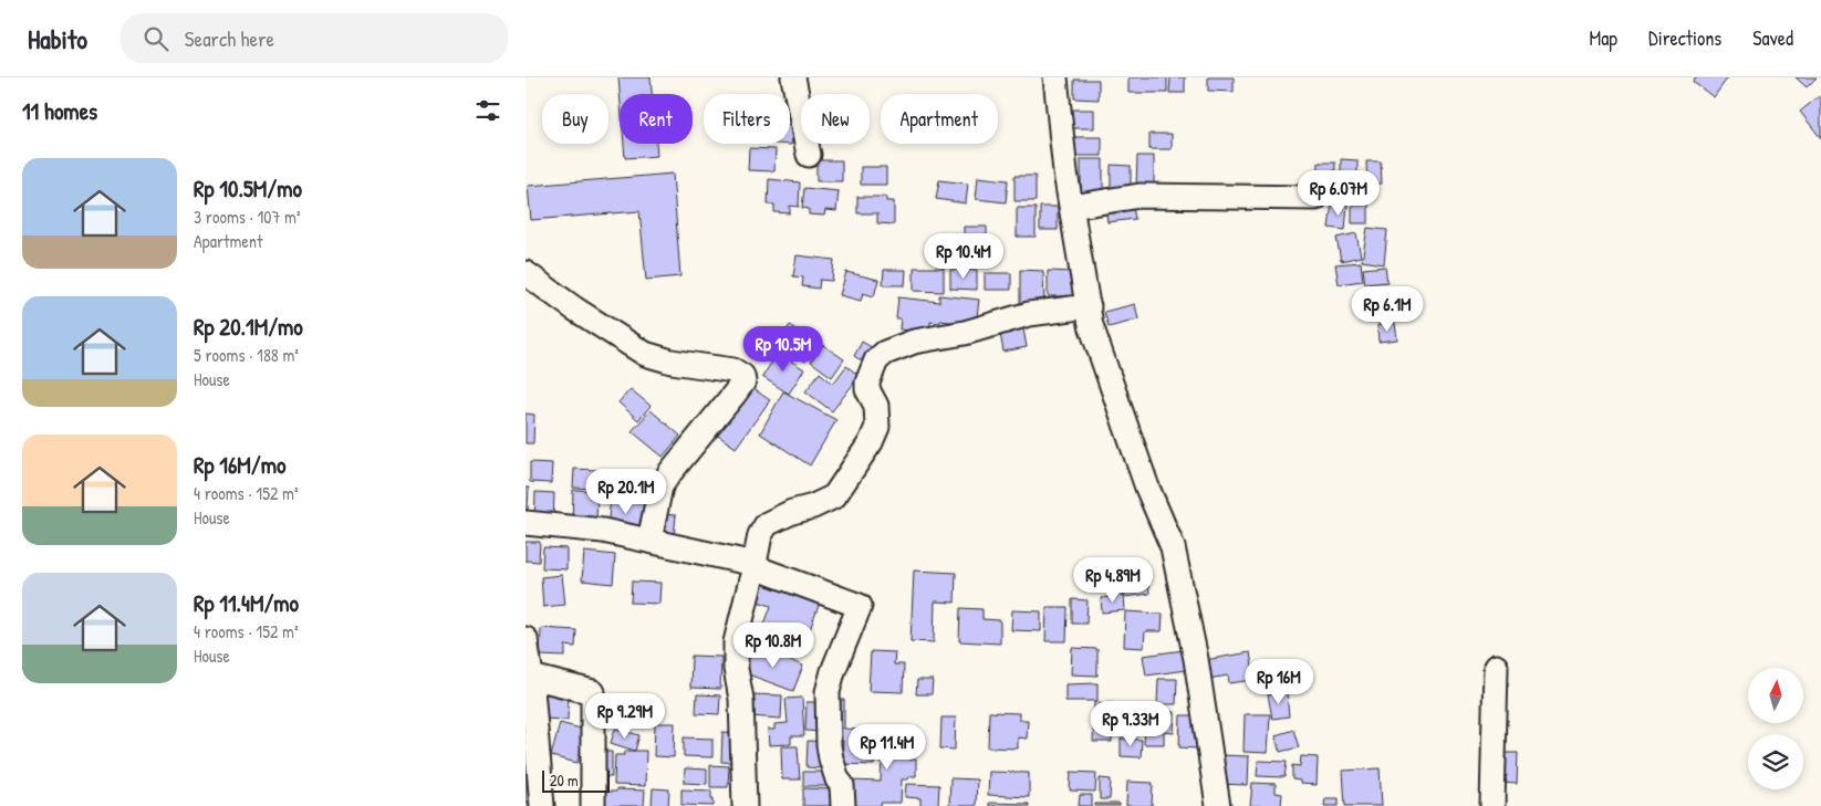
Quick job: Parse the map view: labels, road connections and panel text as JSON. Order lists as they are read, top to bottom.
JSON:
{
  "scale_bar": "20 m",
  "north": "top",
  "page": {
    "header": "Habito",
    "search": "Search here",
    "nav": ["Map", "Directions", "Saved"],
    "heading": "11 homes",
    "chip": [
      "Buy",
      "Rent",
      "Filters",
      "New",
      "Apartment"
    ],
    "list": [
      {
        "name": "Rp 10.5M/mo",
        "note": "3 rooms · 107 m² · Apartment"
      },
      {
        "name": "Rp 20.1M/mo",
        "note": "5 rooms · 188 m² · House"
      },
      {
        "name": "Rp 16M/mo",
        "note": "4 rooms · 152 m² · House"
      },
      {
        "name": "Rp 11.4M/mo",
        "note": "4 rooms · 152 m² · House"
      }
    ],
    "price": [
      "Rp 6.07M",
      "Rp 10.4M",
      "Rp 6.1M",
      "Rp 10.5M",
      "Rp 20.1M",
      "Rp 4.89M",
      "Rp 10.8M",
      "Rp 16M",
      "Rp 9.29M",
      "Rp 9.33M",
      "Rp 11.4M"
    ],
    "scale": "20 m"
  }
}
